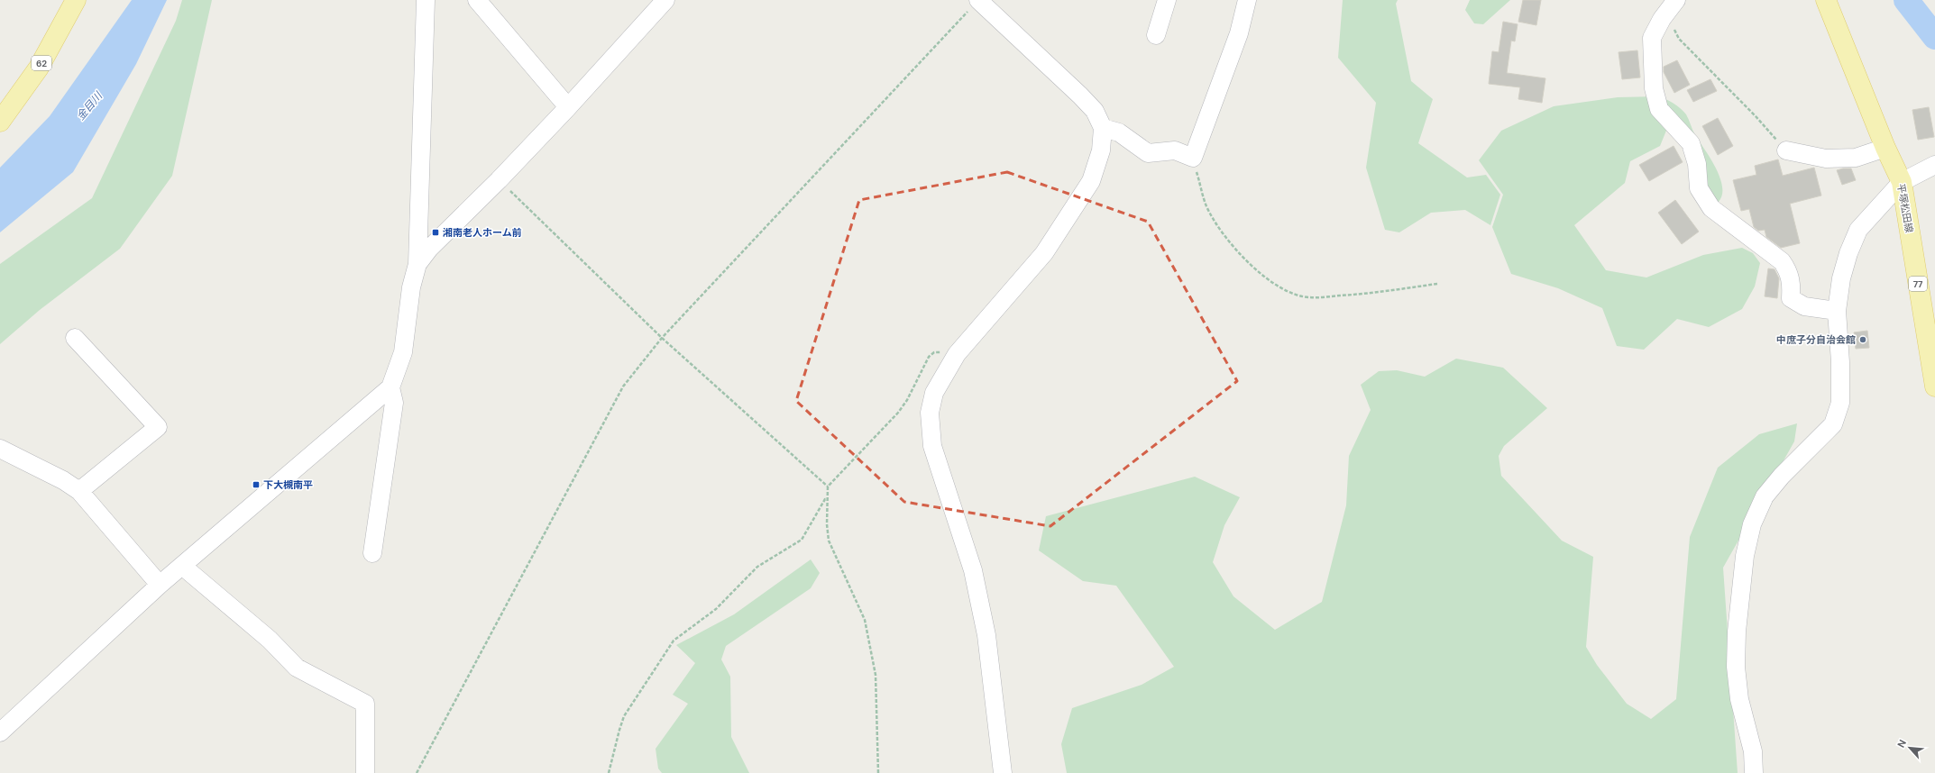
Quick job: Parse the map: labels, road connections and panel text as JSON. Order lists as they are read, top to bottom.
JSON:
{
  "streets": {
    "main road": ["62", "平塚松田線", "77"]
  },
  "water": ["金目川"],
  "places": {
    "transit": ["湘南老人ホーム前", "下大槻南平"],
    "other": ["中庶子分自治会館"]
  },
  "north": "top left"
}
